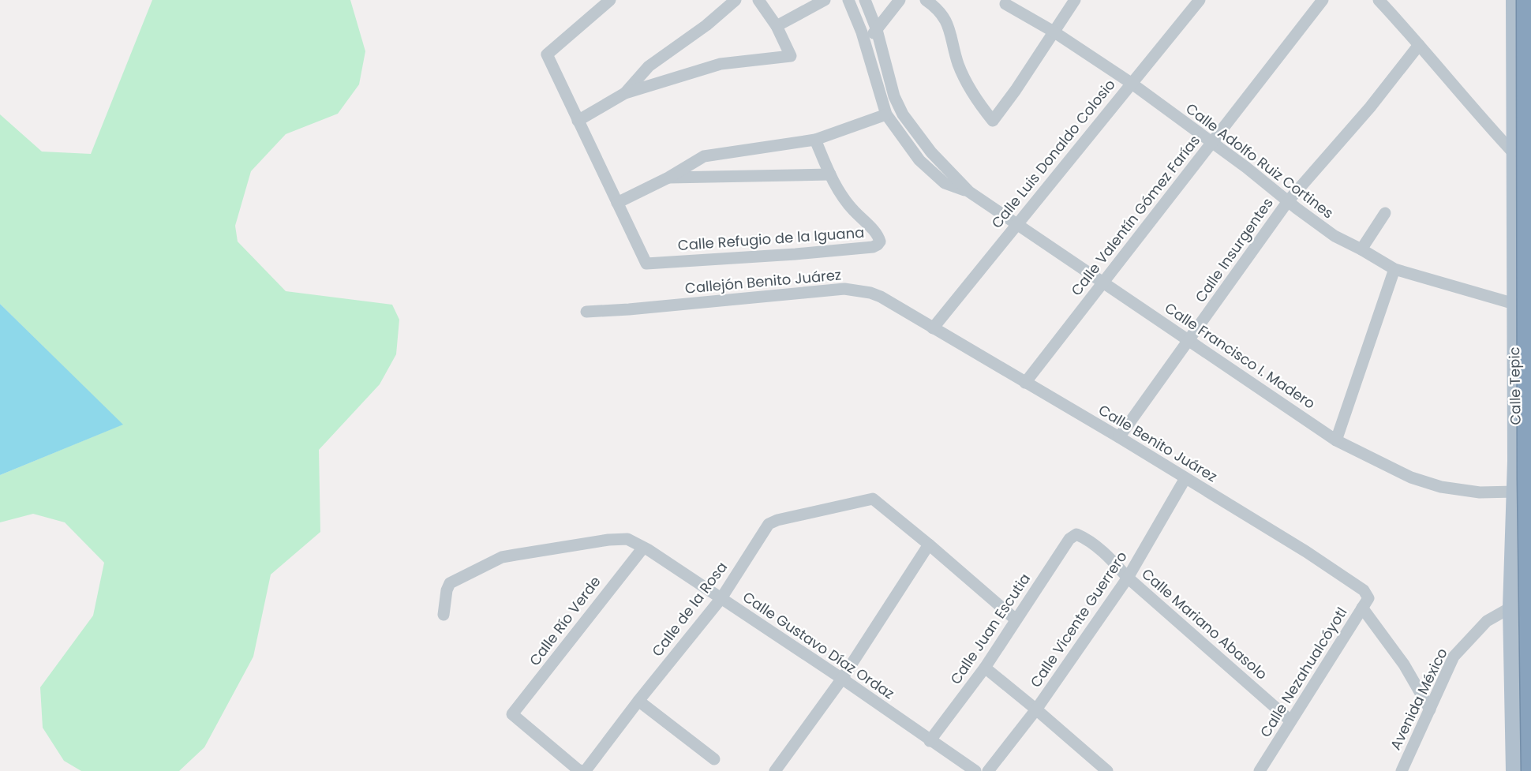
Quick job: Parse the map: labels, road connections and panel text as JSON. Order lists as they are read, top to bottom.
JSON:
{
  "streets": {
    "main road": ["Calle Tepic"],
    "street": [
      "Calle Luis Donaldo Colosio",
      "Calle Adolfo Ruiz Cortines",
      "Calle Valentín Gómez Farías",
      "Calle Refugio de la Iguana",
      "Calle Insurgentes",
      "Callejón Benito Juárez",
      "Calle Francisco I. Madero",
      "Calle Benito Juárez",
      "Calle de la Rosa",
      "Calle Vicente Guerrero",
      "Calle Río Verde",
      "Calle Mariano Abasolo",
      "Calle Juan Escutia",
      "Calle Gustavo Díaz Ordaz",
      "Calle Nezahualcóyotl",
      "Avenida México"
    ]
  },
  "crossings": [
    ["Calle Luis Donaldo Colosio", "Calle Adolfo Ruiz Cortines"],
    ["Calle Luis Donaldo Colosio", "Callejón Benito Juárez"],
    ["Calle Luis Donaldo Colosio", "Calle Francisco I. Madero"],
    ["Calle Luis Donaldo Colosio", "Calle Benito Juárez"],
    ["Calle Adolfo Ruiz Cortines", "Calle Valentín Gómez Farías"],
    ["Calle Adolfo Ruiz Cortines", "Calle Insurgentes"],
    ["Calle Adolfo Ruiz Cortines", "Calle Tepic"],
    ["Calle Valentín Gómez Farías", "Calle Francisco I. Madero"],
    ["Calle Valentín Gómez Farías", "Calle Benito Juárez"],
    ["Calle Insurgentes", "Calle Francisco I. Madero"],
    ["Calle Insurgentes", "Calle Benito Juárez"],
    ["Callejón Benito Juárez", "Calle Benito Juárez"],
    ["Calle Francisco I. Madero", "Calle Tepic"],
    ["Calle Tepic", "Avenida México"],
    ["Calle Benito Juárez", "Calle Vicente Guerrero"],
    ["Calle Benito Juárez", "Calle Nezahualcóyotl"],
    ["Calle de la Rosa", "Calle Río Verde"],
    ["Calle de la Rosa", "Calle Gustavo Díaz Ordaz"],
    ["Calle Vicente Guerrero", "Calle Mariano Abasolo"],
    ["Calle Río Verde", "Calle Gustavo Díaz Ordaz"],
    ["Calle Mariano Abasolo", "Calle Juan Escutia"],
    ["Calle Mariano Abasolo", "Calle Nezahualcóyotl"],
    ["Calle Juan Escutia", "Calle Gustavo Díaz Ordaz"]
  ]
}
